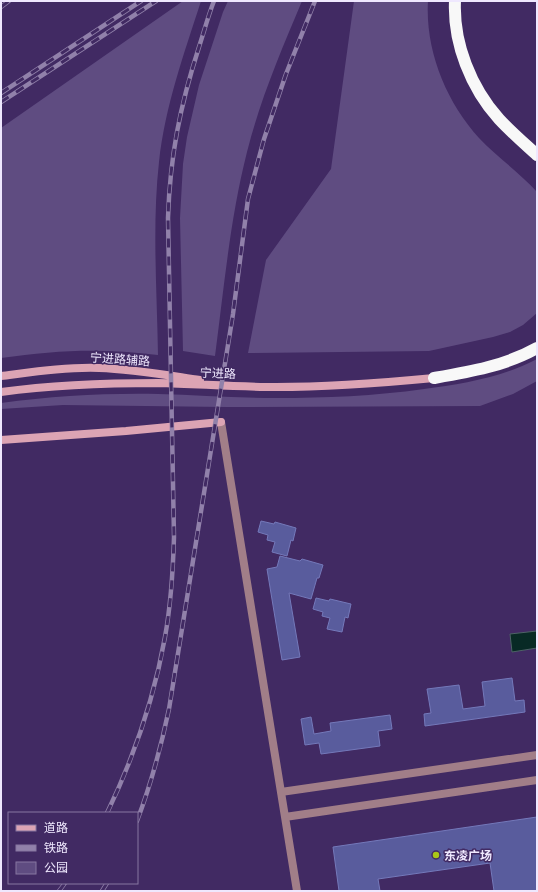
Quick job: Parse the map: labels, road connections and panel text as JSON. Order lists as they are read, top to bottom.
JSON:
{
  "streets": {
    "street": ["宁进路辅路", "宁进路"]
  },
  "crossings": [
    ["宁进路辅路", "宁进路"]
  ],
  "places": ["东凌广场"],
  "legend": ["道路", "铁路", "公园"]
}
